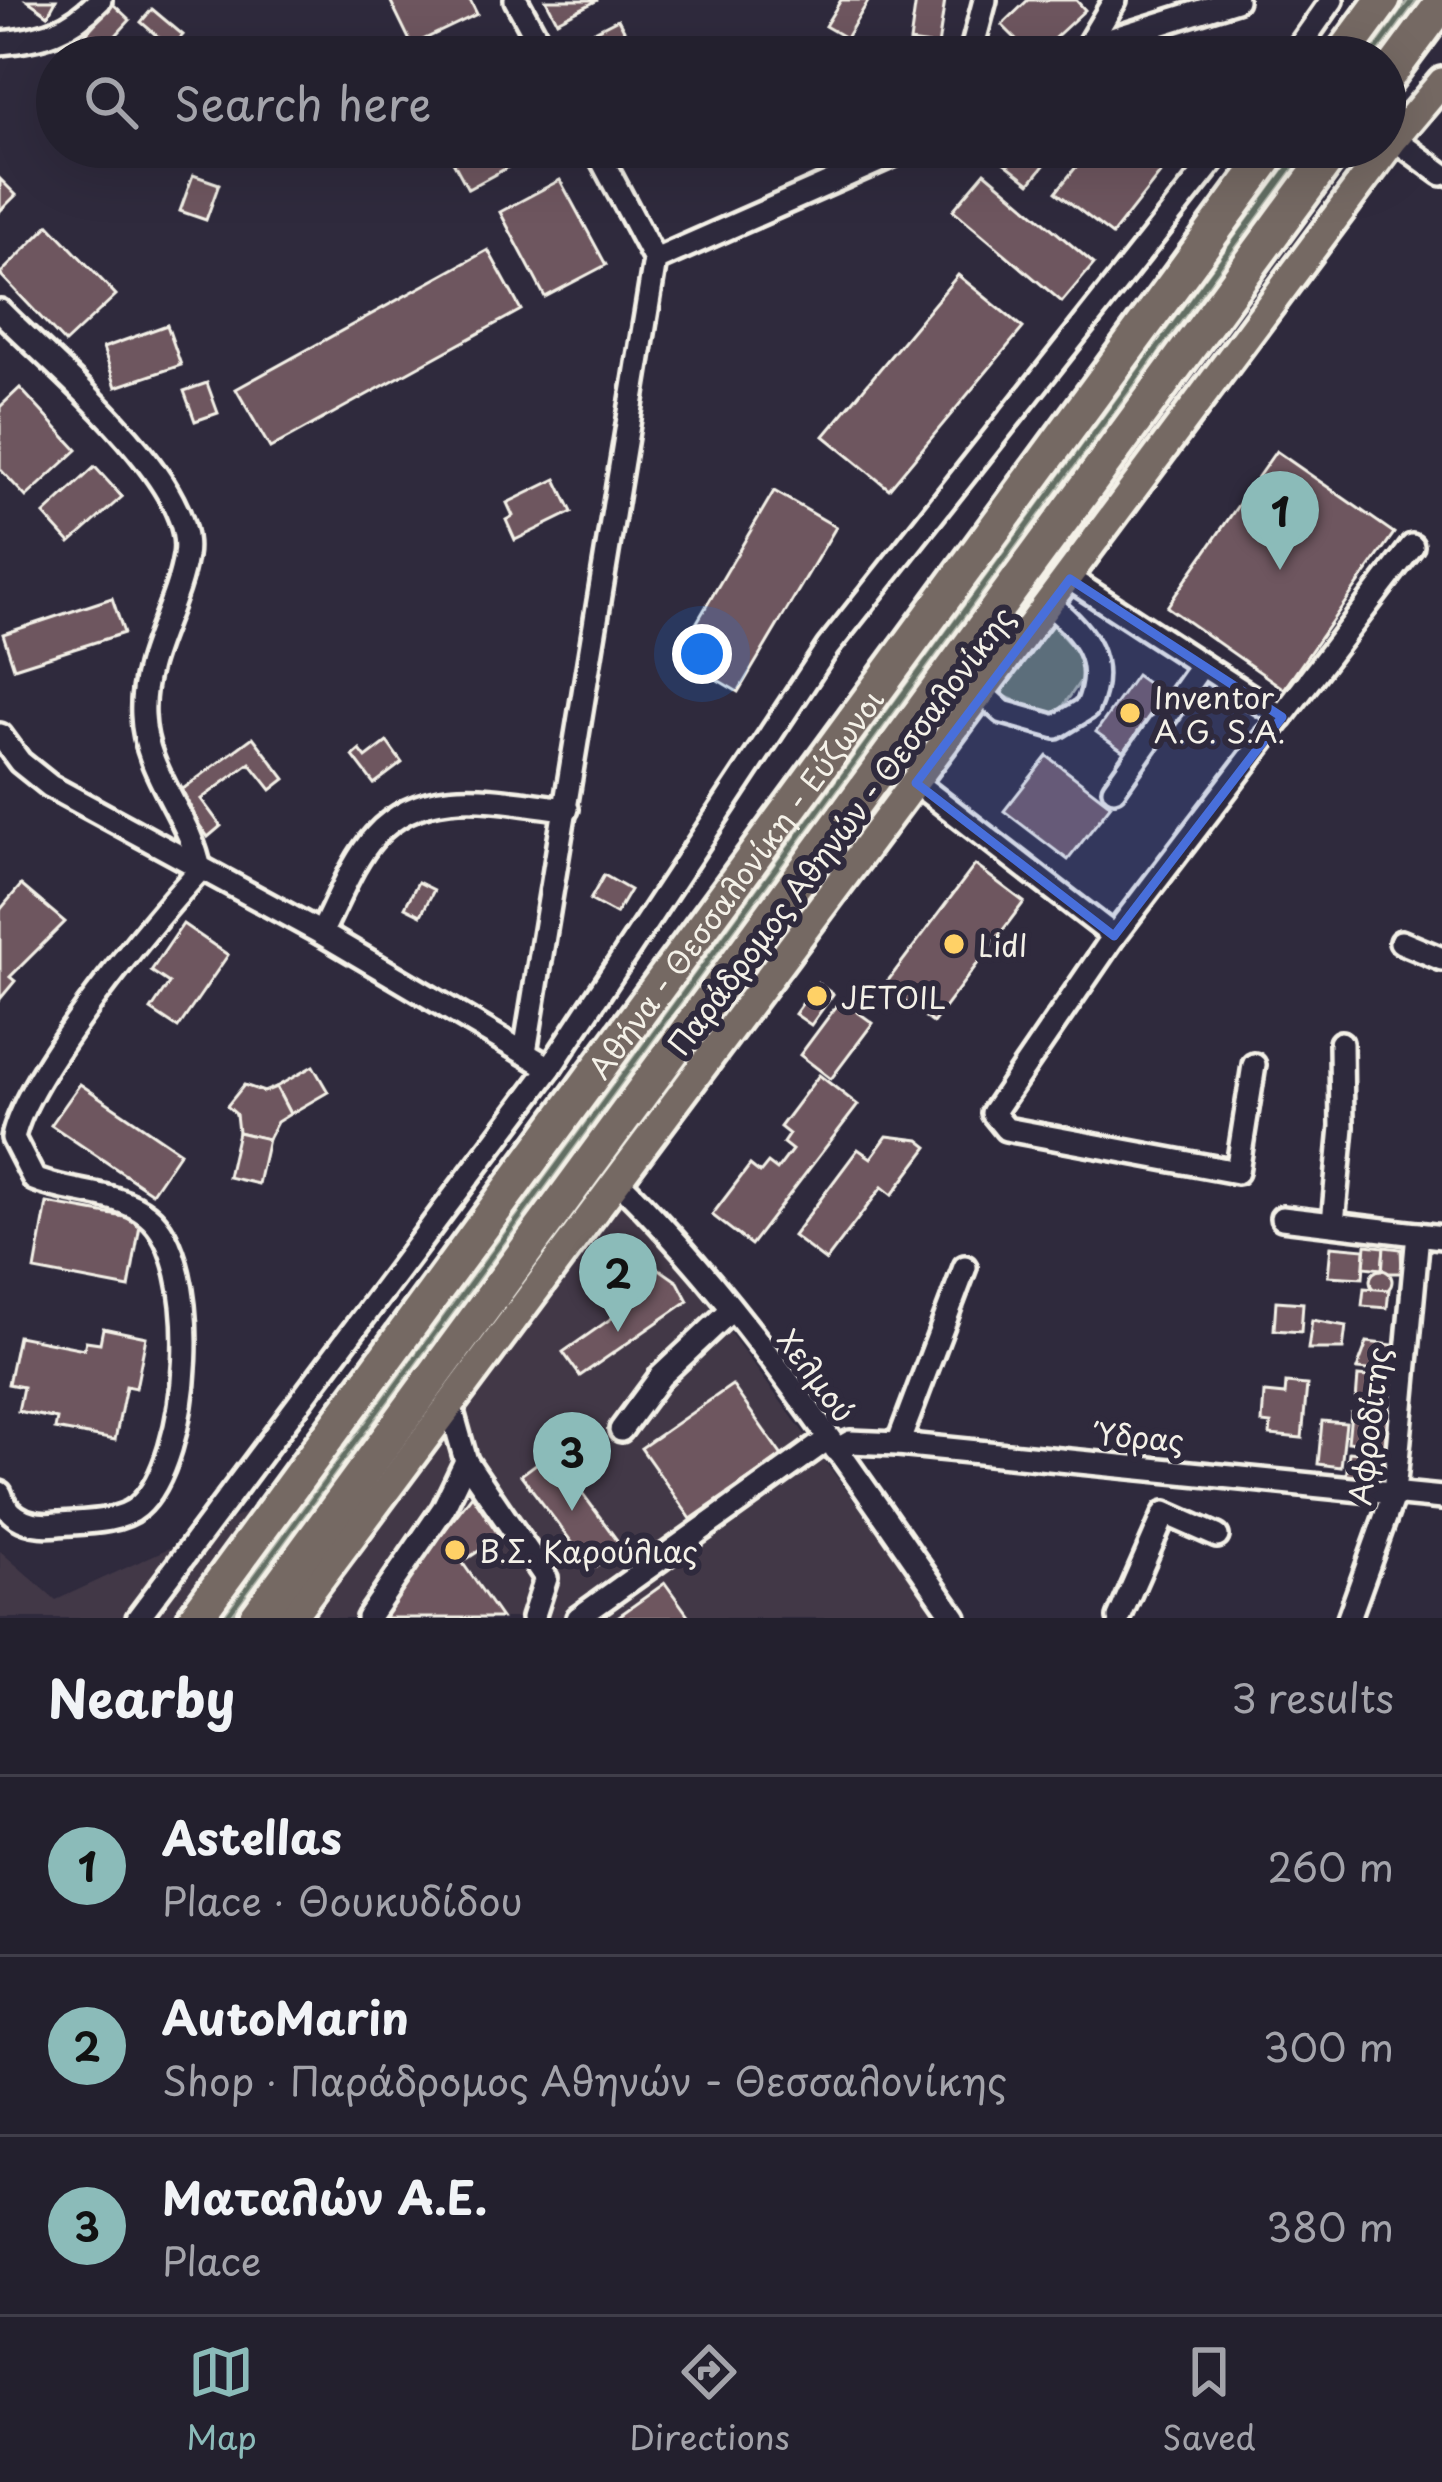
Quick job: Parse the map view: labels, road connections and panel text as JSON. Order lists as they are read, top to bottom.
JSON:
{
  "streets": {
    "highway": ["Αθήνα - Θεσσαλονίκη - Εύζωνοι"],
    "main road": ["Παράδρομος Αθηνών - Θεσσαλονίκης"],
    "street": ["Χελμού", "Αφροδίτης", "Ύδρας"]
  },
  "crossings": [
    ["Παράδρομος Αθηνών - Θεσσαλονίκης", "Χελμού"],
    ["Χελμού", "Ύδρας"],
    ["Αφροδίτης", "Ύδρας"]
  ],
  "places": [
    "Inventor A.G. S.A.",
    "Lidl",
    "JETOIL",
    "Β.Σ. Καρούλιας"
  ],
  "page": {
    "search": "Search here",
    "pins": ["1", "2", "3"],
    "heading": ["Nearby", "3 results"],
    "list": [
      {
        "mark": "1",
        "name": "Astellas",
        "note": "Place · Θουκυδίδου",
        "value": "260 m"
      },
      {
        "mark": "2",
        "name": "AutoMarin",
        "note": "Shop · Παράδρομος Αθηνών - Θεσσαλονίκης",
        "value": "300 m"
      },
      {
        "mark": "3",
        "name": "Ματαλών Α.Ε.",
        "note": "Place",
        "value": "380 m"
      }
    ],
    "nav": ["Map", "Directions", "Saved"]
  }
}
